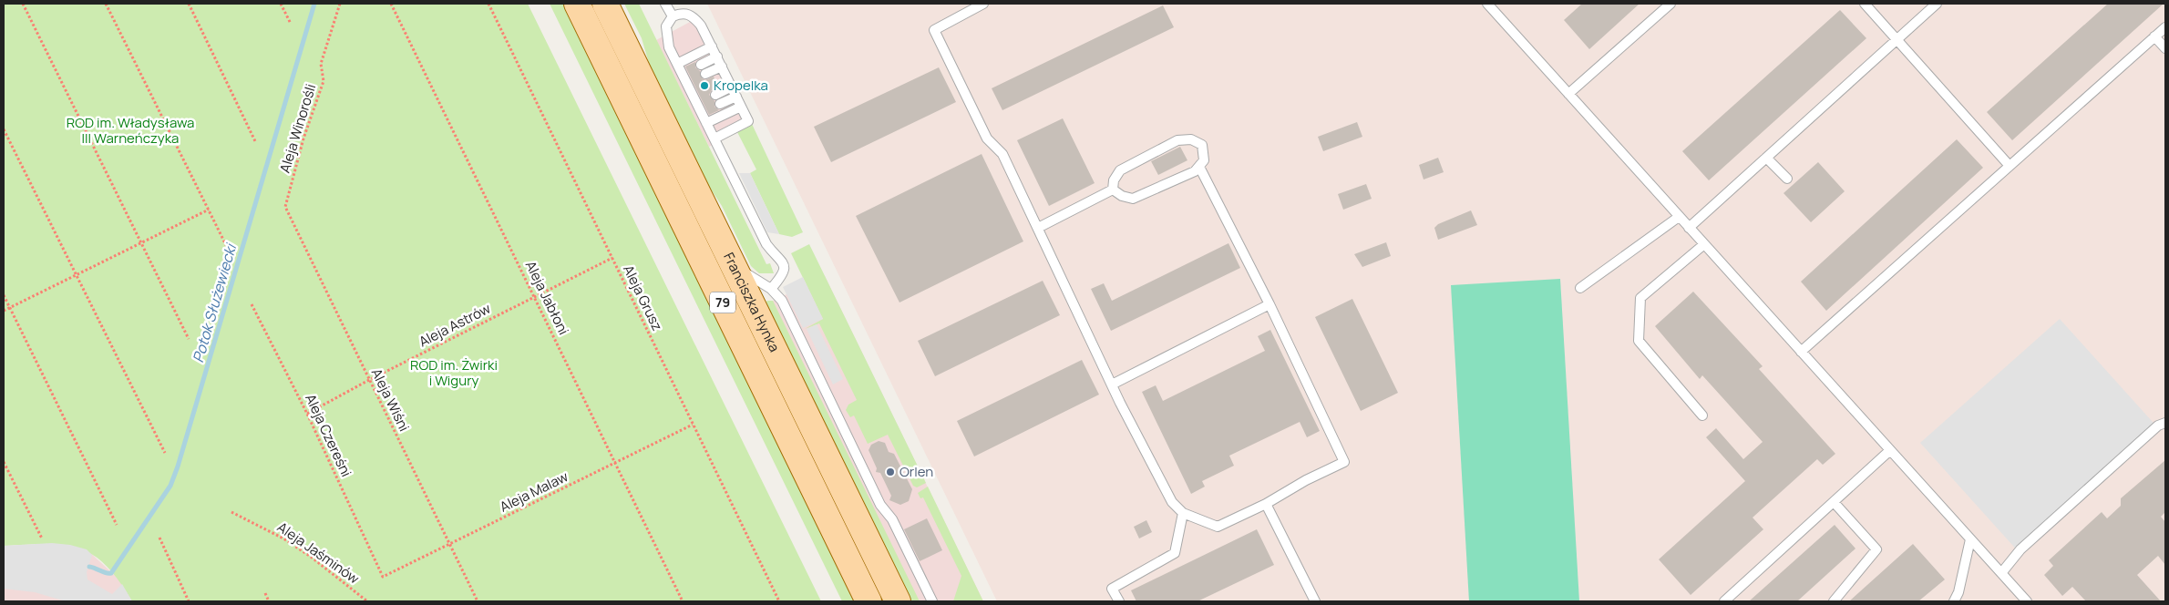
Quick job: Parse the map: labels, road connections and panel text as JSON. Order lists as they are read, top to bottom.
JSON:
{
  "streets": {
    "main road": ["79", "Franciszka Hynka"],
    "path": [
      "Aleja Winorośli",
      "Aleja Jabłoni",
      "Aleja Grusz",
      "Aleja Astrów",
      "Aleja Wiśni",
      "Aleja Czereśni",
      "Aleja Malaw",
      "Aleja Jaśminów"
    ]
  },
  "crossings": [
    ["Aleja Winorośli", "Aleja Wiśni"],
    ["Aleja Jabłoni", "Aleja Astrów"],
    ["Aleja Jabłoni", "Aleja Malaw"],
    ["Aleja Grusz", "Aleja Astrów"],
    ["Aleja Grusz", "Aleja Malaw"],
    ["Aleja Astrów", "Aleja Wiśni"],
    ["Aleja Astrów", "Aleja Czereśni"],
    ["Aleja Wiśni", "Aleja Malaw"],
    ["Aleja Czereśni", "Aleja Malaw"]
  ],
  "water": ["Potok Służewiecki"],
  "parks": ["ROD im. Władysława III Warneńczyka", "ROD im. Żwirki i Wigury"],
  "places": ["Kropelka", "Orlen"]
}
